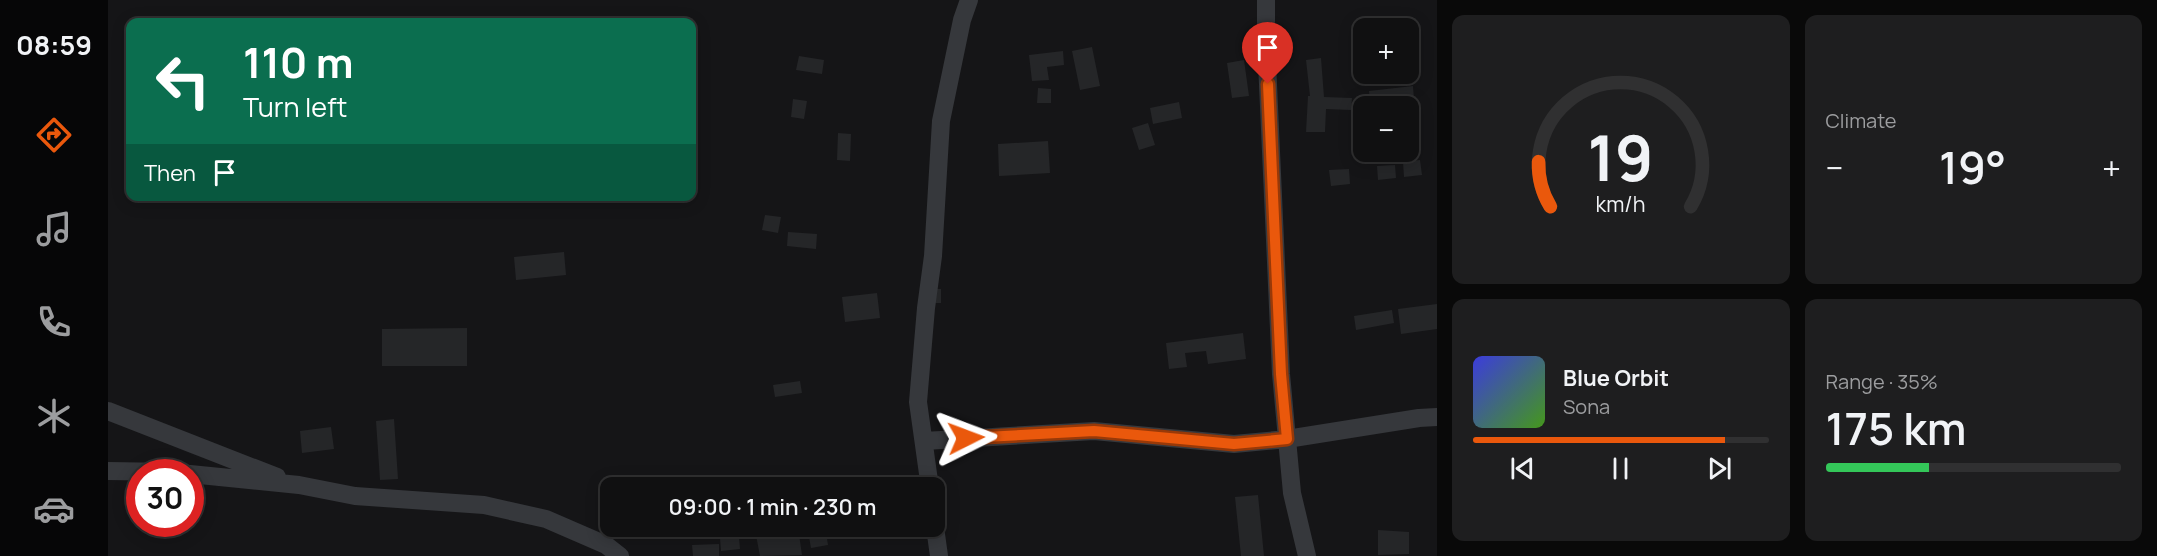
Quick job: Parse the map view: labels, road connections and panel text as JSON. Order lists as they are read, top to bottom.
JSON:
{
  "page": {
    "tabs": "08:59",
    "tile": [
      "Climate",
      ["Range · 35%", "175 km"]
    ],
    "map_buttons": ["+", "−"],
    "turn": ["110 m", "Turn left"],
    "heat": ["−", "19°", "+"],
    "then": "Then",
    "song": ["Blue Orbit", "Sona"],
    "limit": "30",
    "trip": "09:00 · 1 min · 230 m",
    "gauge": ["19", "km/h"]
  }
}
